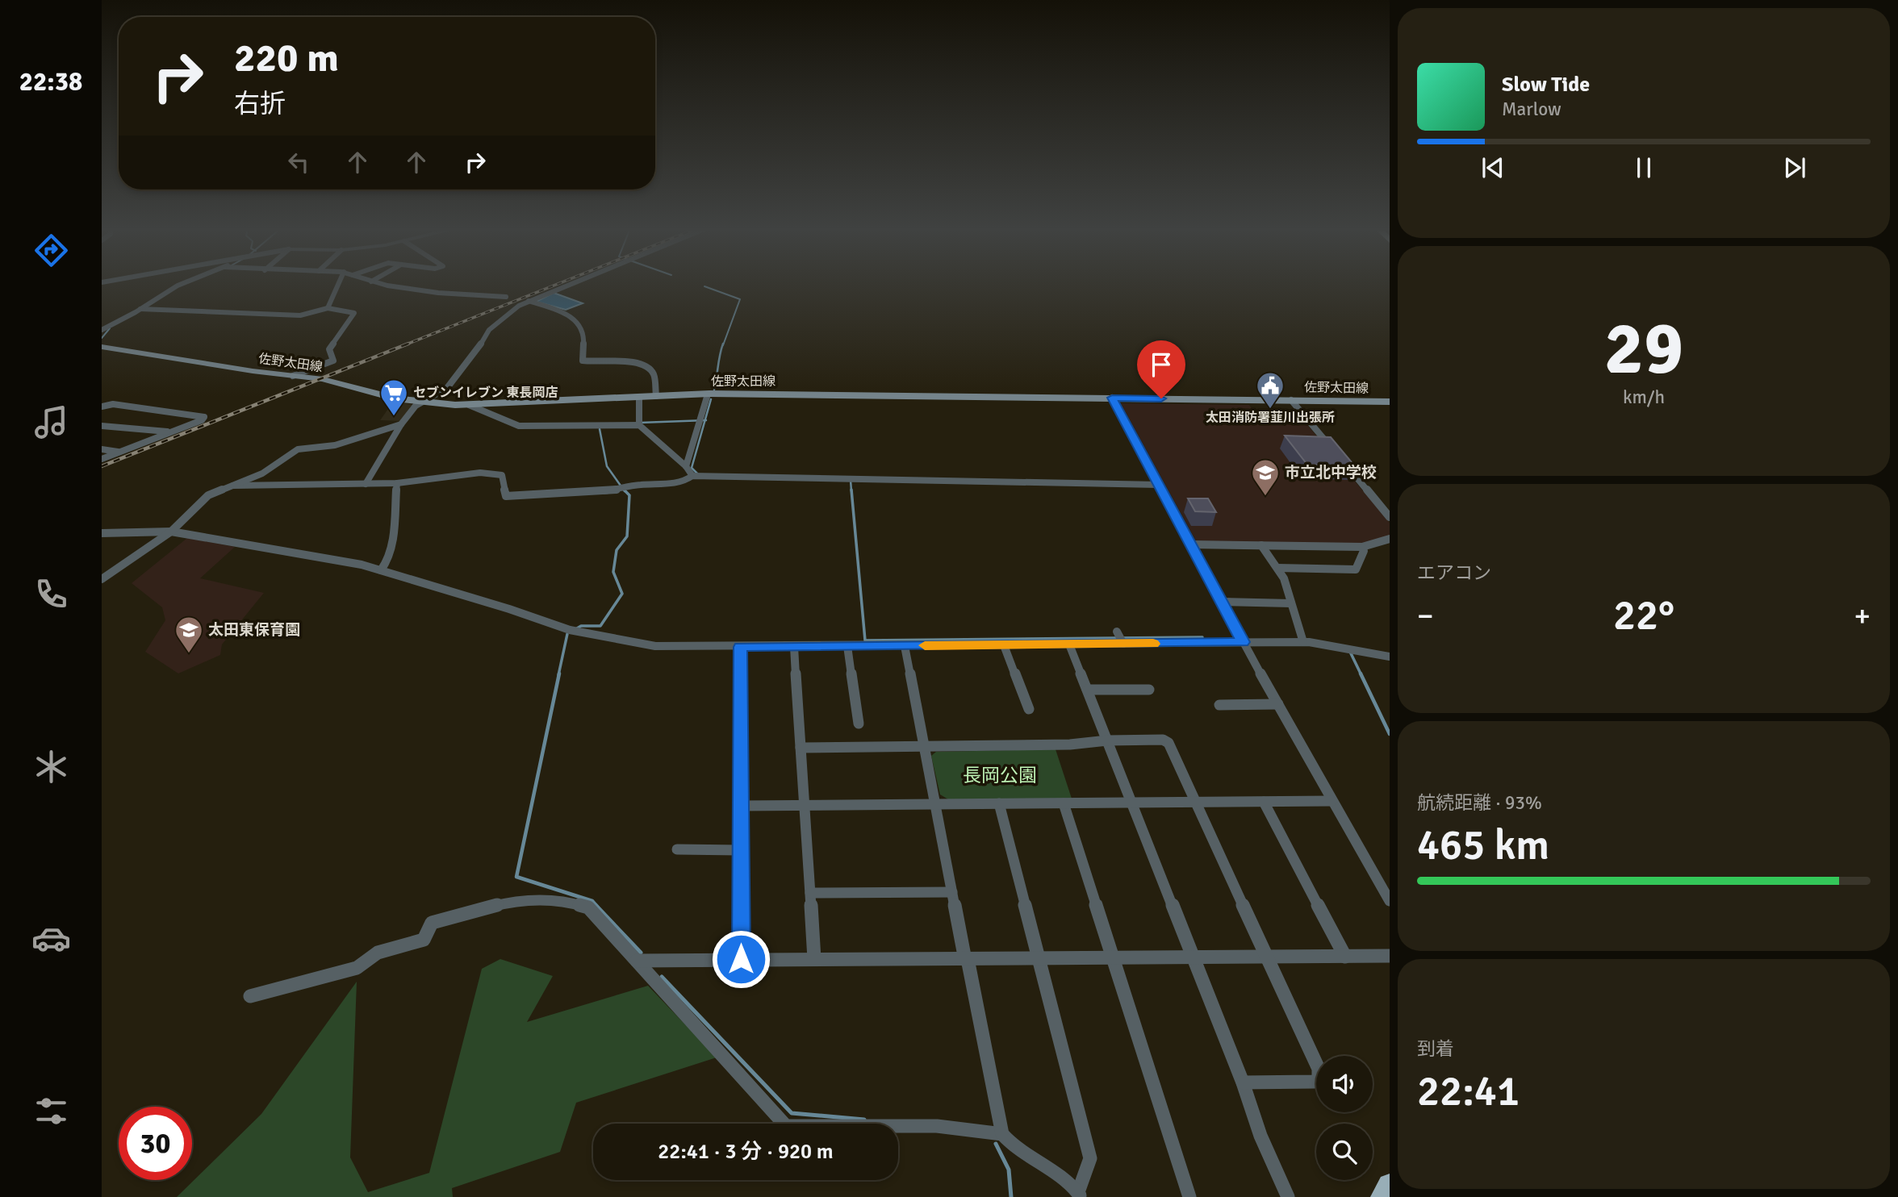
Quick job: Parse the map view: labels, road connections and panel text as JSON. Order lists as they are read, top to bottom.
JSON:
{
  "streets": {
    "main road": ["佐野太田線"]
  },
  "parks": ["長岡公園"],
  "places": {
    "public building": ["太田消防署韮川出張所"],
    "supermarket": ["セブンイレブン 東長岡店"],
    "school or university": ["市立北中学校", "太田東保育園"]
  },
  "page": {
    "tabs": "22:38",
    "turn": ["220 m", "右折"],
    "song": ["Slow Tide", "Marlow"],
    "tile": [
      ["29", "km/h"],
      "エアコン",
      ["航続距離 · 93%", "465 km"],
      ["到着", "22:41"]
    ],
    "heat": ["−", "22°", "+"],
    "limit": "30",
    "trip": "22:41 · 3 分 · 920 m"
  }
}
